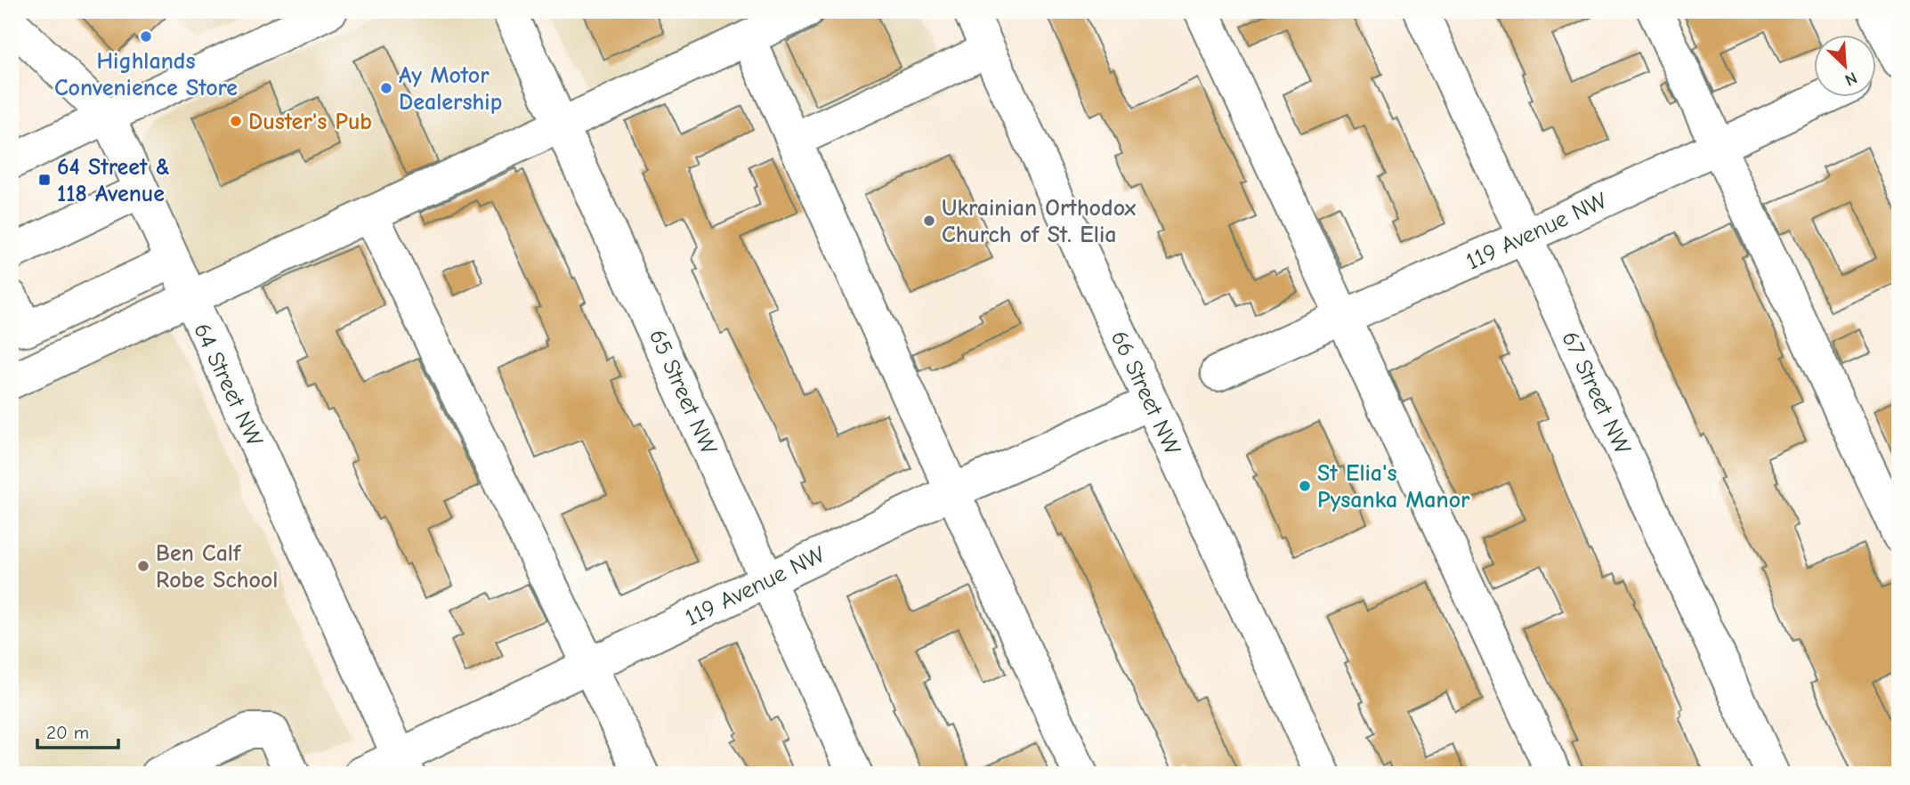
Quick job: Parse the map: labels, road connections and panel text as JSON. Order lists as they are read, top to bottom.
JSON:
{
  "streets": {
    "street": [
      "119 Avenue NW",
      "64 Street NW",
      "65 Street NW",
      "66 Street NW",
      "67 Street NW"
    ]
  },
  "crossings": [
    ["119 Avenue NW", "64 Street NW"],
    ["119 Avenue NW", "65 Street NW"],
    ["119 Avenue NW", "66 Street NW"],
    ["119 Avenue NW", "67 Street NW"]
  ],
  "places": {
    "other": [
      "Highlands Convenience Store",
      "Ay Motor Dealership",
      "Duster's Pub",
      "Ukrainian Orthodox Church of St. Elia",
      "St Elia's Pysanka Manor",
      "Ben Calf Robe School"
    ],
    "transit": ["64 Street & 118 Avenue"]
  },
  "scale_bar": "20 m",
  "north": "bottom right"
}
